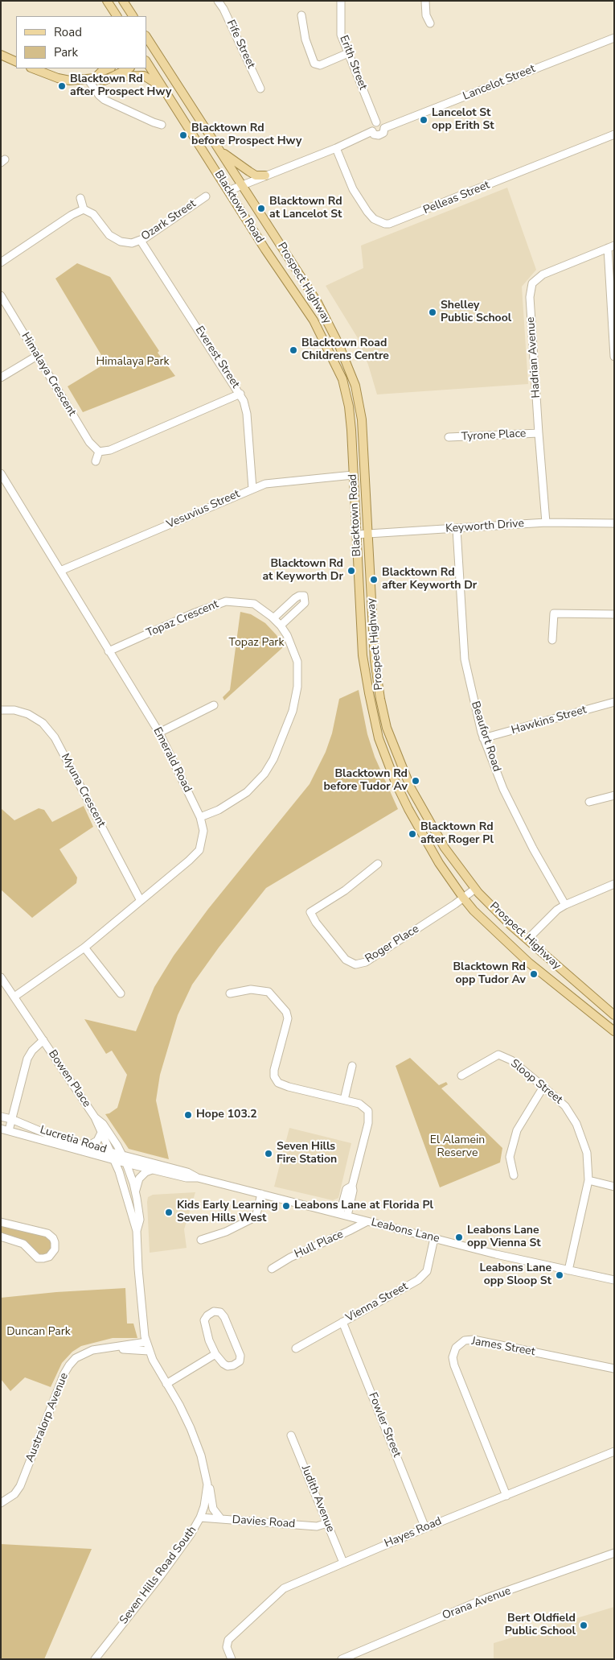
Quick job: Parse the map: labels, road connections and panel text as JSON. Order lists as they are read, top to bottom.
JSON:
{
  "streets": {
    "main road": ["Blacktown Road", "Prospect Highway"],
    "street": [
      "Fife Street",
      "Erith Street",
      "Lancelot Street",
      "Pelleas Street",
      "Ozark Street",
      "Everest Street",
      "Hadrian Avenue",
      "Himalaya Crescent",
      "Tyrone Place",
      "Vesuvius Street",
      "Keyworth Drive",
      "Topaz Crescent",
      "Hawkins Street",
      "Beaufort Road",
      "Emerald Road",
      "Myuna Crescent",
      "Roger Place",
      "Bowen Place",
      "Sloop Street",
      "Lucretia Road",
      "Leabons Lane",
      "Hull Place",
      "Vienna Street",
      "James Street",
      "Australorp Avenue",
      "Fowler Street",
      "Judith Avenue",
      "Davies Road",
      "Hayes Road",
      "Seven Hills Road South",
      "Orana Avenue"
    ]
  },
  "crossings": [
    ["Erith Street", "Lancelot Street"],
    ["Blacktown Road", "Vesuvius Street"],
    ["Blacktown Road", "Keyworth Drive"],
    ["Blacktown Road", "Roger Place"],
    ["Ozark Street", "Everest Street"],
    ["Prospect Highway", "Keyworth Drive"],
    ["Prospect Highway", "Roger Place"],
    ["Everest Street", "Vesuvius Street"],
    ["Hadrian Avenue", "Tyrone Place"],
    ["Hadrian Avenue", "Keyworth Drive"],
    ["Vesuvius Street", "Emerald Road"],
    ["Keyworth Drive", "Beaufort Road"],
    ["Topaz Crescent", "Emerald Road"],
    ["Hawkins Street", "Beaufort Road"],
    ["Emerald Road", "Myuna Crescent"],
    ["Emerald Road", "Bowen Place"],
    ["Bowen Place", "Lucretia Road"],
    ["Bowen Place", "Leabons Lane"],
    ["Bowen Place", "Seven Hills Road South"],
    ["Sloop Street", "Leabons Lane"],
    ["Lucretia Road", "Leabons Lane"],
    ["Lucretia Road", "Seven Hills Road South"],
    ["Leabons Lane", "Hull Place"],
    ["Leabons Lane", "Vienna Street"],
    ["Leabons Lane", "Seven Hills Road South"],
    ["Vienna Street", "Fowler Street"],
    ["James Street", "Hayes Road"],
    ["Australorp Avenue", "Seven Hills Road South"],
    ["Fowler Street", "Hayes Road"],
    ["Judith Avenue", "Davies Road"],
    ["Judith Avenue", "Hayes Road"],
    ["Davies Road", "Seven Hills Road South"]
  ],
  "parks": [
    "Himalaya Park",
    "Topaz Park",
    "El Alamein Reserve",
    "Duncan Park"
  ],
  "places": [
    "Blacktown Rd after Prospect Hwy",
    "Lancelot St opp Erith St",
    "Blacktown Rd before Prospect Hwy",
    "Blacktown Rd at Lancelot St",
    "Shelley Public School",
    "Blacktown Road Childrens Centre",
    "Blacktown Rd at Keyworth Dr",
    "Blacktown Rd after Keyworth Dr",
    "Blacktown Rd before Tudor Av",
    "Blacktown Rd after Roger Pl",
    "Blacktown Rd opp Tudor Av",
    "Hope 103.2",
    "Seven Hills Fire Station",
    "Leabons Lane at Florida Pl",
    "Kids Early Learning Seven Hills West",
    "Leabons Lane opp Vienna St",
    "Leabons Lane opp Sloop St",
    "Bert Oldfield Public School"
  ],
  "legend": ["Road", "Park"]
}
